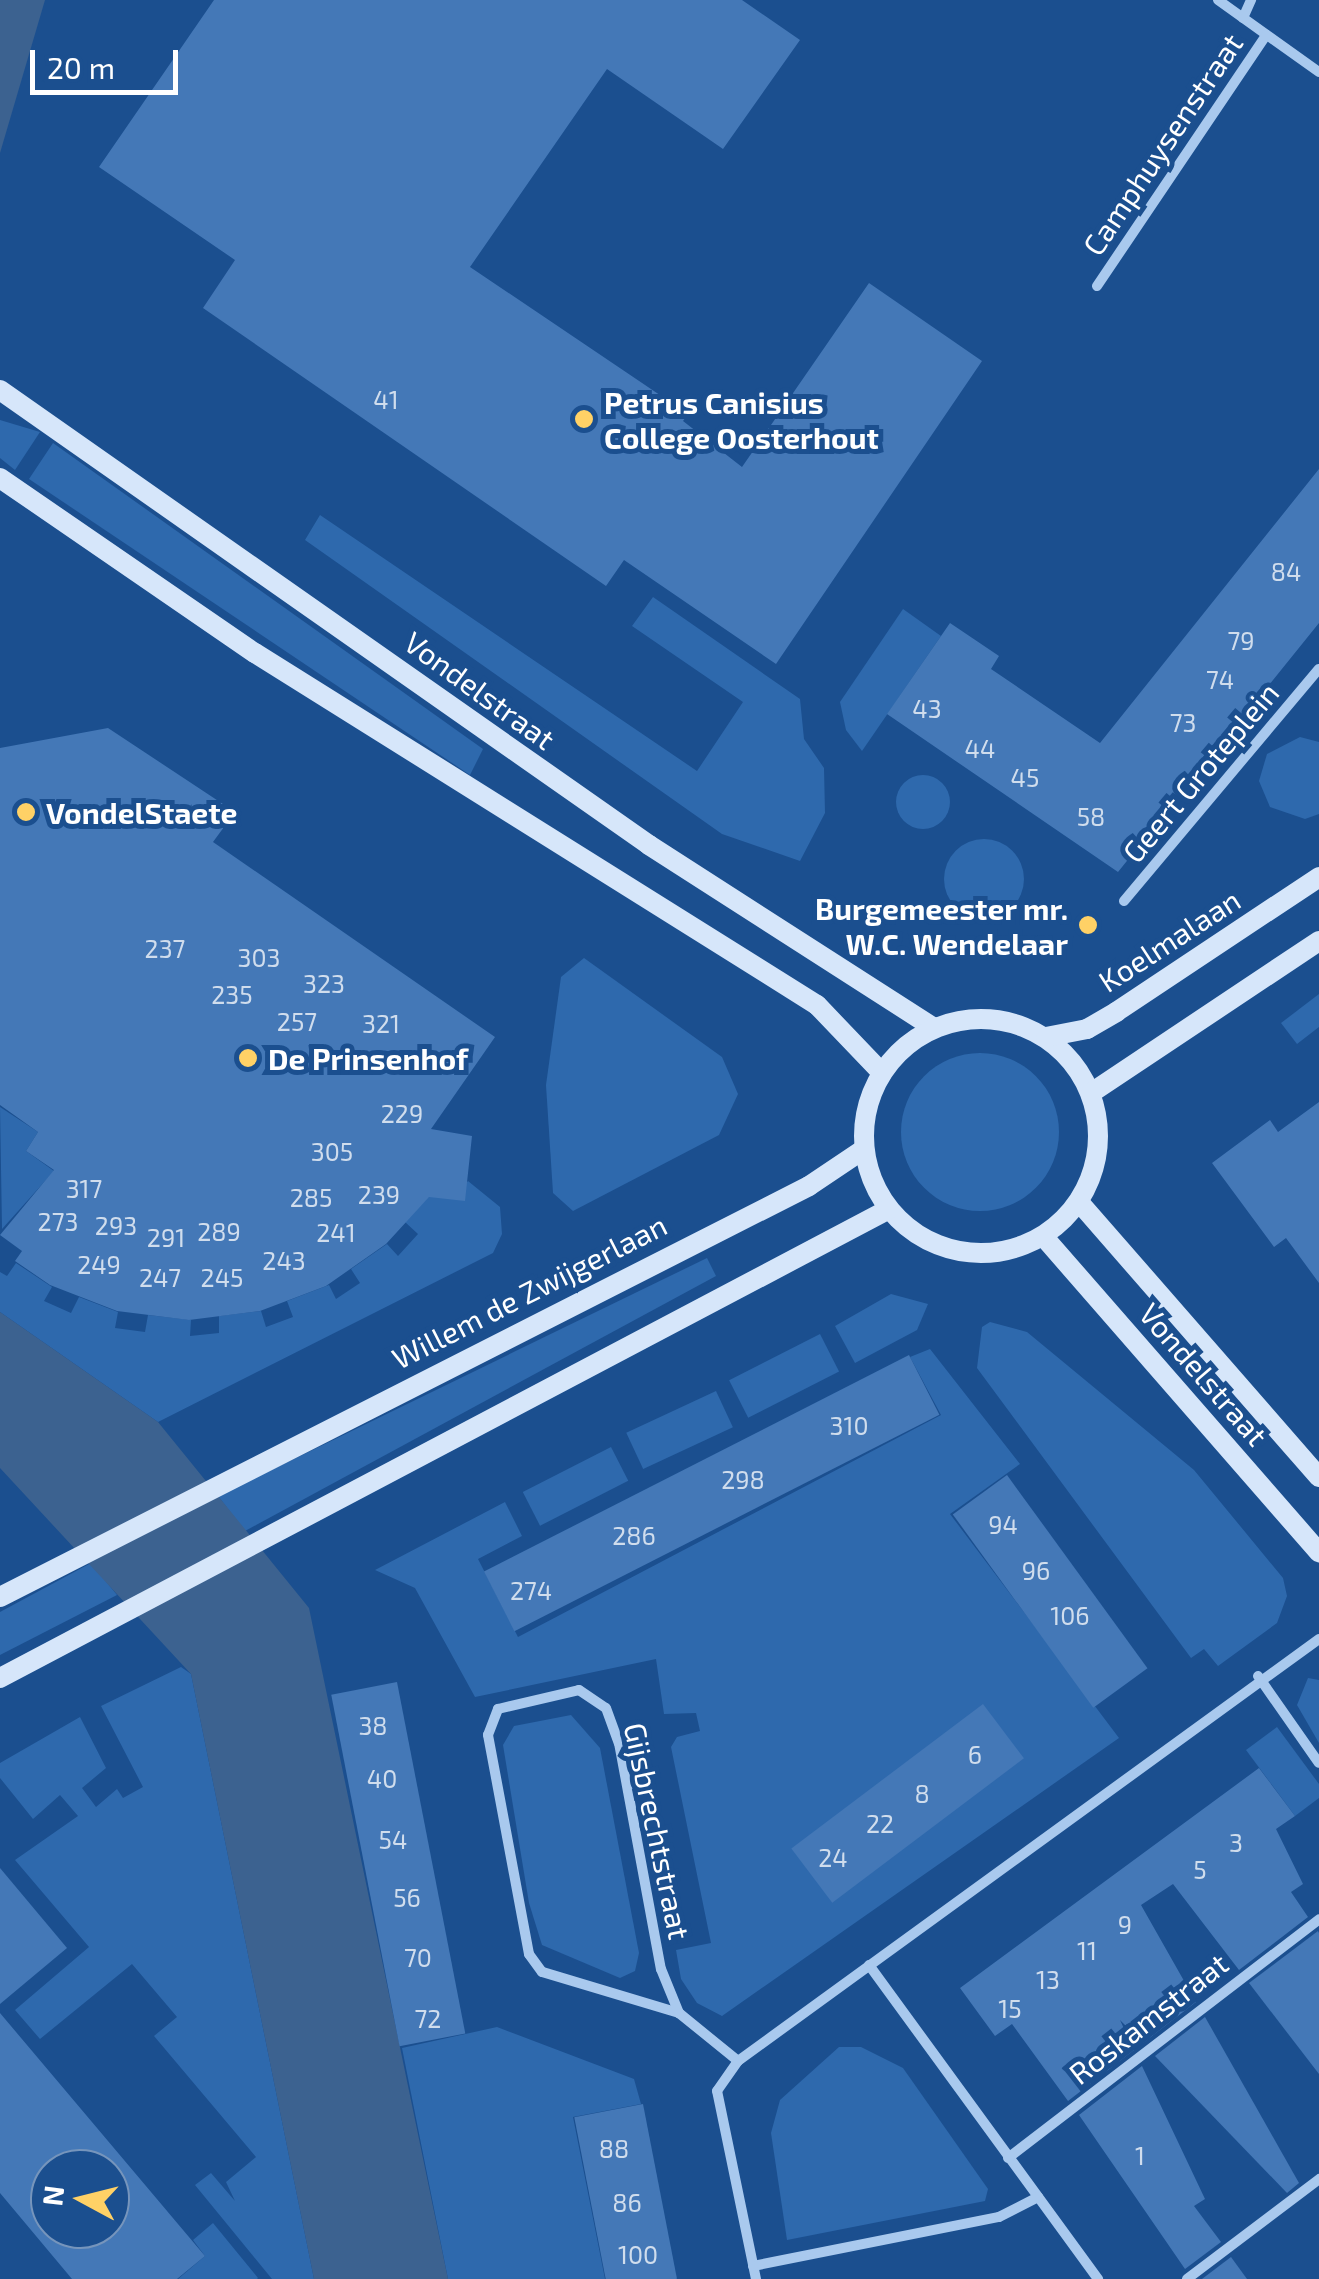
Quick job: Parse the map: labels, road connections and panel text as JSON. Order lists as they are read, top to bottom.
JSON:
{
  "streets": {
    "street": [
      "Camphuysenstraat",
      "Vondelstraat",
      "Geert Groteplein",
      "Koelmalaan",
      "Willem de Zwijgerlaan",
      "Gijsbrechtstraat",
      "Roskamstraat"
    ]
  },
  "crossings": [
    ["Vondelstraat", "Koelmalaan"],
    ["Vondelstraat", "Willem de Zwijgerlaan"],
    ["Koelmalaan", "Willem de Zwijgerlaan"]
  ],
  "places": [
    "Petrus Canisius College Oosterhout",
    "VondelStaete",
    "Burgemeester mr. W.C. Wendelaar",
    "De Prinsenhof"
  ],
  "house_numbers": [
    "41",
    "84",
    "79",
    "74",
    "43",
    "73",
    "44",
    "45",
    "58",
    "237",
    "303",
    "323",
    "235",
    "257",
    "321",
    "229",
    "305",
    "317",
    "239",
    "285",
    "273",
    "293",
    "289",
    "241",
    "291",
    "243",
    "249",
    "247",
    "245",
    "310",
    "298",
    "94",
    "286",
    "96",
    "274",
    "106",
    "38",
    "6",
    "40",
    "8",
    "22",
    "54",
    "3",
    "24",
    "5",
    "56",
    "9",
    "11",
    "70",
    "13",
    "15",
    "72",
    "88",
    "1",
    "86",
    "100"
  ],
  "scale_bar": "20 m",
  "north": "left"
}
